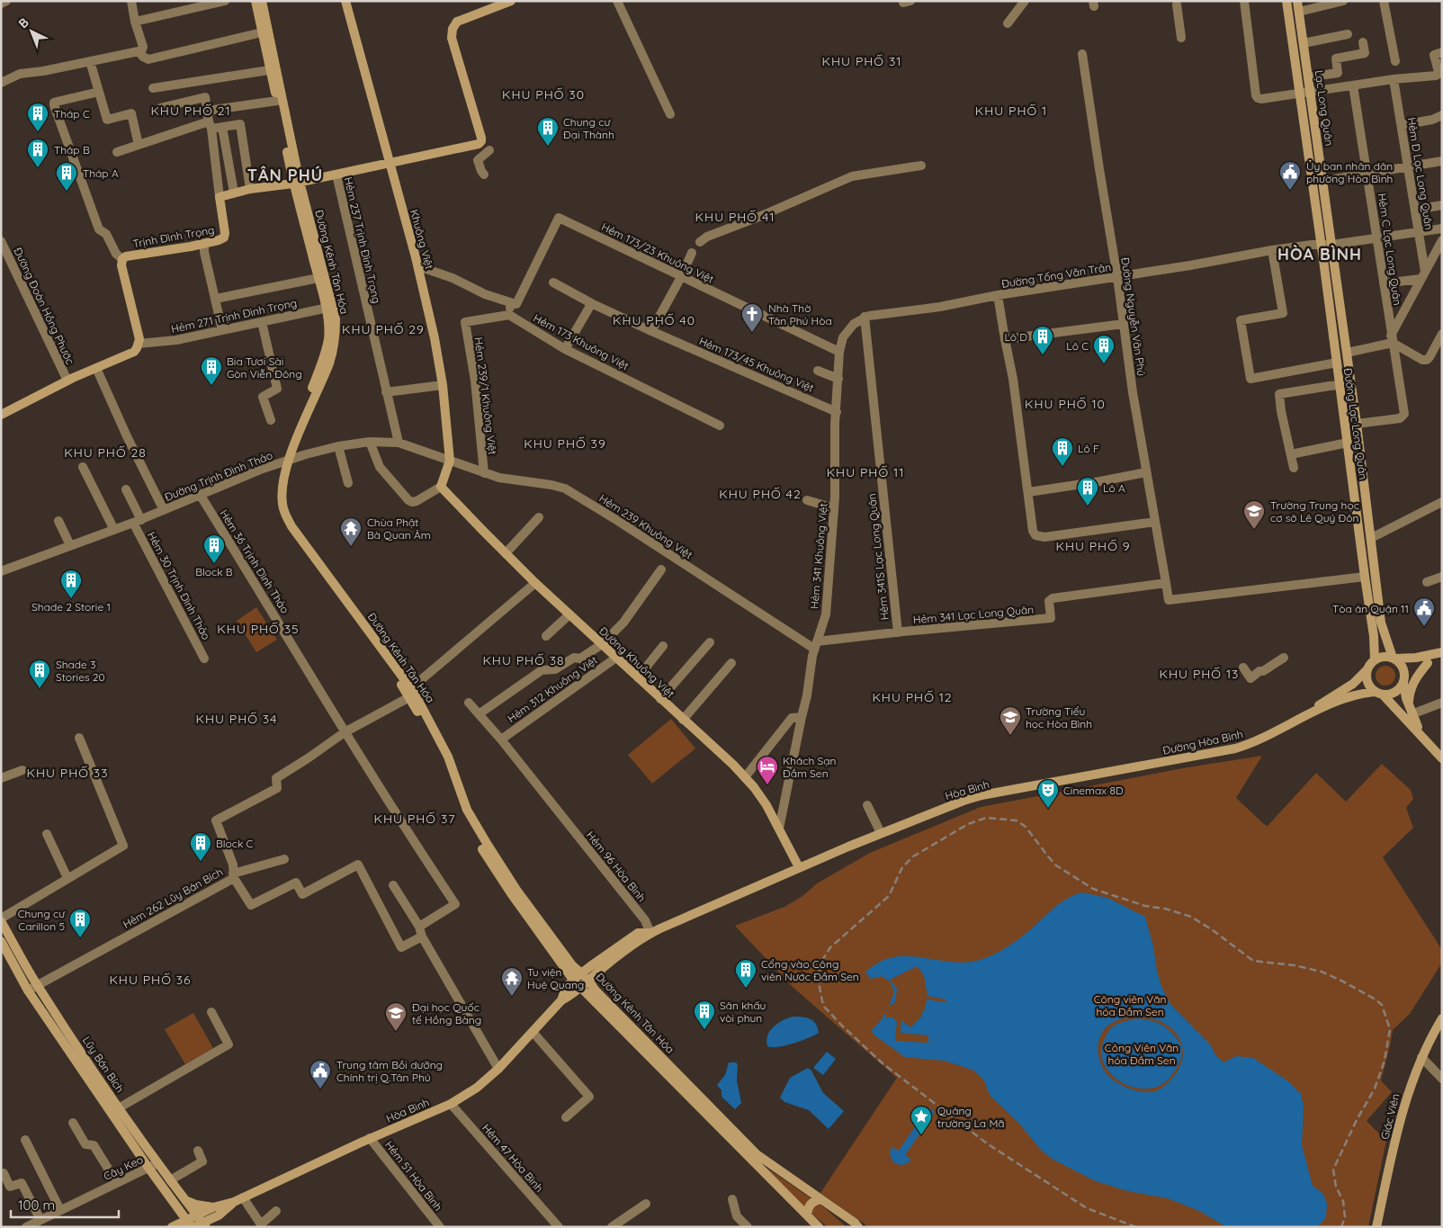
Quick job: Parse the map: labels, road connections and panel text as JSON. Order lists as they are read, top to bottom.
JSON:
{
  "streets": {
    "street": [
      "Lạc Long Quân",
      "Hẻm D Lạc Long Quân",
      "Trịnh Đình Trọng",
      "Khuông Việt",
      "Hẻm 237 Trịnh Đình Trọng",
      "Hẻm C Lạc Long Quân",
      "Hẻm 173/23 Khuông Việt",
      "Đường Kênh Tân Hóa",
      "Đường Tống Văn Trân",
      "Đường Đoàn Hồng Phước",
      "Hẻm 271 Trịnh Đình Trọng",
      "Đường Nguyễn Văn Phú",
      "Hẻm 173 Khuông Việt",
      "Hẻm 173/45 Khuông Việt",
      "Hẻm 239/1 Khuông Việt",
      "Đường Lạc Long Quân",
      "Đường Trịnh Đình Thảo",
      "Hẻm 239 Khuông Việt",
      "Hẻm 341 Khuông Việt",
      "Hẻm 341S Lạc Long Quân",
      "Hẻm 36 Trịnh Đình Thảo",
      "Hẻm 30 Trịnh Đình Thảo",
      "Hẻm 341 Lạc Long Quân",
      "Đường Khuông Việt",
      "Hẻm 312 Khuông Việt",
      "Đường Hòa Bình",
      "Hòa Bình",
      "Hẻm 96 Hòa Bình",
      "Hẻm 262 Lũy Bán Bích",
      "Lũy Bán Bích",
      "Giác Viên",
      "Hẻm 47 Hòa Bình",
      "Cây Keo",
      "Hẻm 51 Hòa Bình"
    ]
  },
  "crossings": [
    ["Lạc Long Quân", "Đường Tống Văn Trân"],
    ["Lạc Long Quân", "Đường Lạc Long Quân"],
    ["Hẻm D Lạc Long Quân", "Đường Tống Văn Trân"],
    ["Trịnh Đình Trọng", "Hẻm 271 Trịnh Đình Trọng"],
    ["Khuông Việt", "Đường Trịnh Đình Thảo"],
    ["Khuông Việt", "Hẻm 239 Khuông Việt"],
    ["Khuông Việt", "Đường Khuông Việt"],
    ["Hẻm 237 Trịnh Đình Trọng", "Đường Trịnh Đình Thảo"],
    ["Hẻm C Lạc Long Quân", "Đường Tống Văn Trân"],
    ["Hẻm C Lạc Long Quân", "Đường Lạc Long Quân"],
    ["Hẻm 173/23 Khuông Việt", "Hẻm 341 Khuông Việt"],
    ["Đường Kênh Tân Hóa", "Hẻm 271 Trịnh Đình Trọng"],
    ["Đường Kênh Tân Hóa", "Đường Trịnh Đình Thảo"],
    ["Đường Kênh Tân Hóa", "Hòa Bình"],
    ["Đường Kênh Tân Hóa", "Hẻm 262 Lũy Bán Bích"],
    ["Đường Tống Văn Trân", "Đường Nguyễn Văn Phú"],
    ["Đường Tống Văn Trân", "Đường Lạc Long Quân"],
    ["Đường Tống Văn Trân", "Hẻm 341 Khuông Việt"],
    ["Đường Tống Văn Trân", "Hẻm 341S Lạc Long Quân"],
    ["Đường Nguyễn Văn Phú", "Hẻm 341 Lạc Long Quân"],
    ["Hẻm 173 Khuông Việt", "Hẻm 239/1 Khuông Việt"],
    ["Hẻm 173/45 Khuông Việt", "Hẻm 341 Khuông Việt"],
    ["Hẻm 239/1 Khuông Việt", "Hẻm 239 Khuông Việt"],
    ["Đường Lạc Long Quân", "Đường Hòa Bình"],
    ["Đường Trịnh Đình Thảo", "Hẻm 239 Khuông Việt"],
    ["Đường Trịnh Đình Thảo", "Hẻm 36 Trịnh Đình Thảo"],
    ["Đường Trịnh Đình Thảo", "Hẻm 30 Trịnh Đình Thảo"],
    ["Hẻm 239 Khuông Việt", "Hẻm 341 Khuông Việt"],
    ["Hẻm 239 Khuông Việt", "Hẻm 341 Lạc Long Quân"],
    ["Hẻm 341 Khuông Việt", "Hẻm 341S Lạc Long Quân"],
    ["Hẻm 341 Khuông Việt", "Hẻm 341 Lạc Long Quân"],
    ["Hẻm 341 Khuông Việt", "Đường Khuông Việt"],
    ["Hẻm 341S Lạc Long Quân", "Hẻm 341 Lạc Long Quân"],
    ["Hẻm 36 Trịnh Đình Thảo", "Hẻm 262 Lũy Bán Bích"],
    ["Đường Khuông Việt", "Hẻm 312 Khuông Việt"],
    ["Đường Khuông Việt", "Hòa Bình"],
    ["Hẻm 312 Khuông Việt", "Hẻm 96 Hòa Bình"],
    ["Đường Hòa Bình", "Hòa Bình"],
    ["Hòa Bình", "Hẻm 96 Hòa Bình"],
    ["Hòa Bình", "Lũy Bán Bích"],
    ["Hòa Bình", "Hẻm 47 Hòa Bình"],
    ["Hòa Bình", "Hẻm 51 Hòa Bình"],
    ["Hẻm 262 Lũy Bán Bích", "Lũy Bán Bích"],
    ["Lũy Bán Bích", "Cây Keo"]
  ],
  "districts": [
    "KHU PHỐ 31",
    "KHU PHỐ 30",
    "KHU PHỐ 21",
    "KHU PHỐ 1",
    "TÂN PHÚ",
    "KHU PHỐ 41",
    "HÒA BÌNH",
    "KHU PHỐ 40",
    "KHU PHỐ 29",
    "KHU PHỐ 10",
    "KHU PHỐ 39",
    "KHU PHỐ 28",
    "KHU PHỐ 11",
    "KHU PHỐ 42",
    "KHU PHỐ 9",
    "KHU PHỐ 35",
    "KHU PHỐ 38",
    "KHU PHỐ 13",
    "KHU PHỐ 12",
    "KHU PHỐ 34",
    "KHU PHỐ 33",
    "KHU PHỐ 37",
    "KHU PHỐ 36"
  ],
  "parks": ["Công viên Văn hóa Đầm Sen", "Công Viên Văn hóa Đầm Sen"],
  "places": {
    "building": [
      "Tháp C",
      "Chung cư Đại Thành",
      "Tháp B",
      "Tháp A",
      "Lô D",
      "Lô C",
      "Bia Tươi Sài Gòn Viễn Đông",
      "Lô F",
      "Lô A",
      "Block B",
      "Shade 2 Storie 1",
      "Shade 3 Stories 20",
      "Block C",
      "Chung cư Carillon 5",
      "Cổng vào Công viên Nước Đầm Sen",
      "Sân khấu vòi phun"
    ],
    "public building": ["Ủy ban nhân dân phường Hòa Bình", "Tòa án Quận 11", "Trung tâm Bồi dưỡng Chính trị Q.Tân Phú"],
    "church": ["Nhà Thờ Tân Phú Hòa"],
    "school or university": ["Trường Trung học cơ sở Lê Quý Đôn", "Trường Tiểu học Hòa Bình", "Đại học Quốc tế Hồng Bàng"],
    "temple": ["Chùa Phật Bà Quan Âm", "Tu viện Huệ Quang"],
    "hotel": ["Khách Sạn Đầm Sen"],
    "theatre": ["Cinemax 8D"],
    "place": ["Quảng trường La Mã"]
  },
  "scale_bar": "100 m",
  "north": "top left"
}
